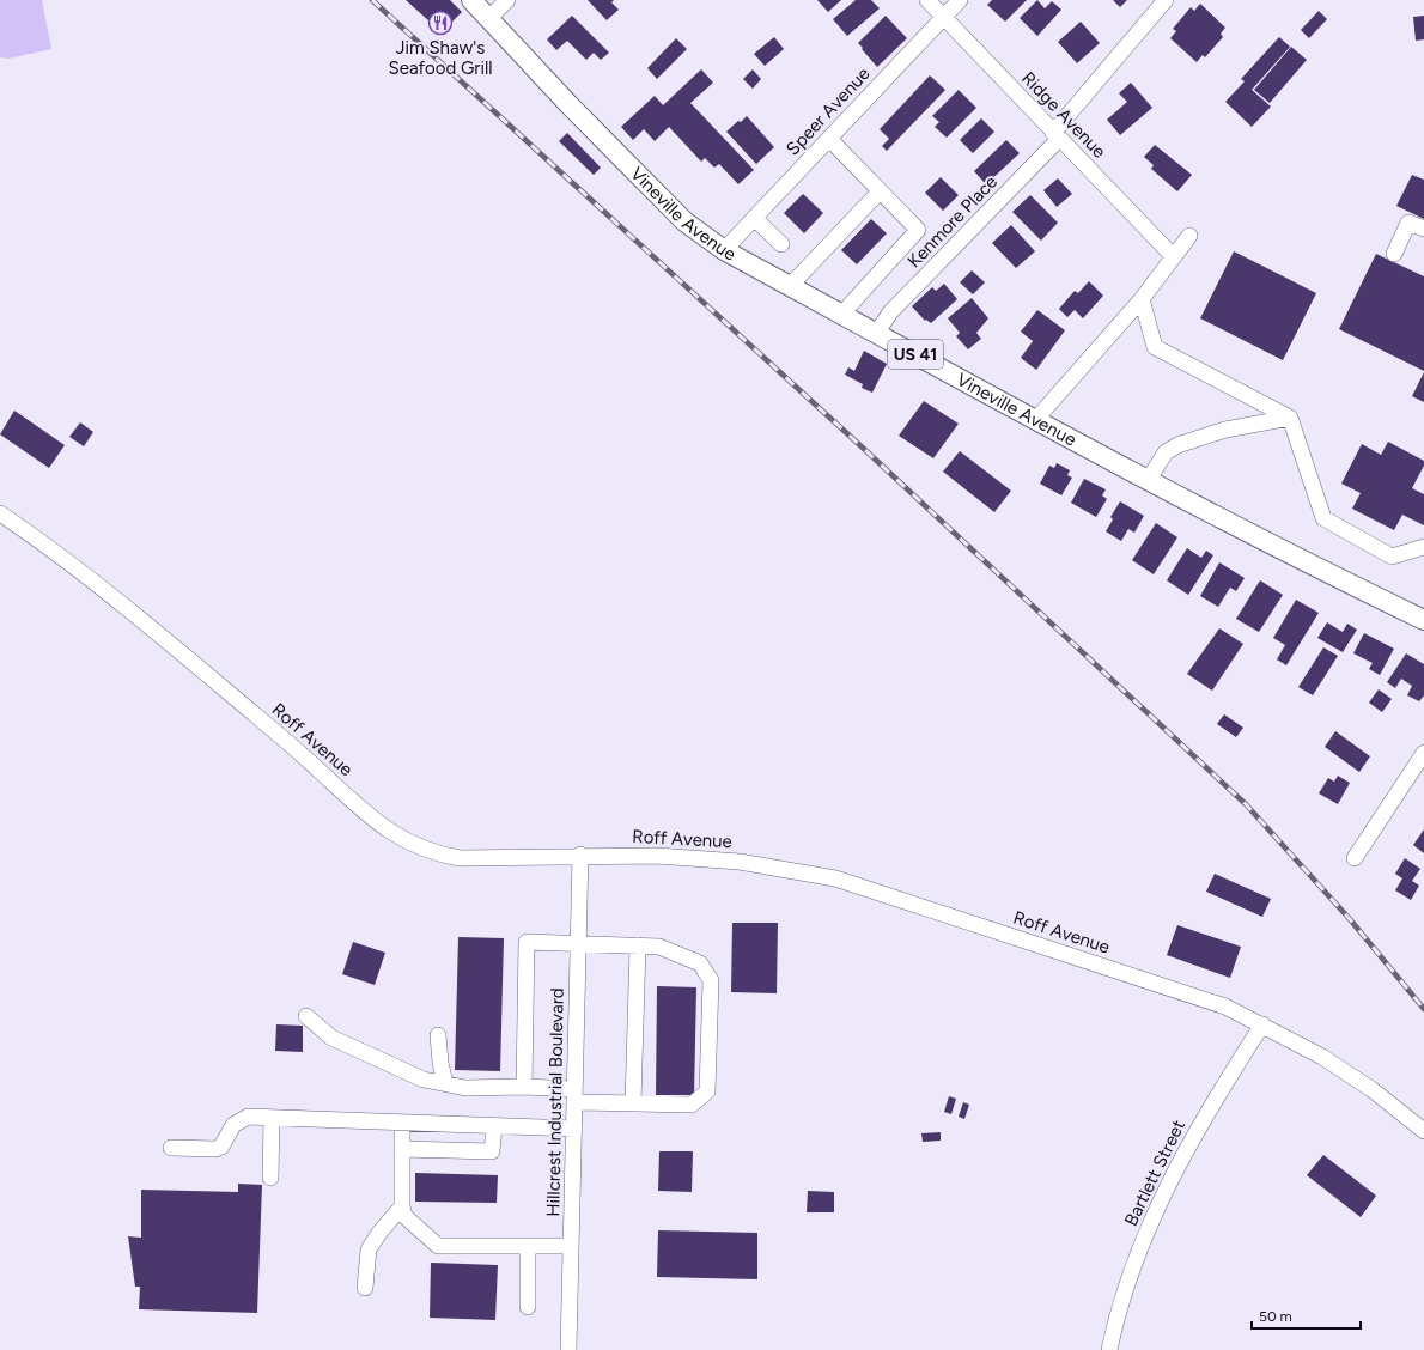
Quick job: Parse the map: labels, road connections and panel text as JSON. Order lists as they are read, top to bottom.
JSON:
{
  "streets": {
    "main road": ["Vineville Avenue", "US 41"],
    "street": [
      "Speer Avenue",
      "Ridge Avenue",
      "Kenmore Place",
      "Roff Avenue",
      "Hillcrest Industrial Boulevard",
      "Bartlett Street"
    ]
  },
  "crossings": [
    ["Speer Avenue", "Ridge Avenue"],
    ["Speer Avenue", "Vineville Avenue"],
    ["Ridge Avenue", "Kenmore Place"],
    ["Vineville Avenue", "Kenmore Place"],
    ["Roff Avenue", "Hillcrest Industrial Boulevard"],
    ["Roff Avenue", "Bartlett Street"]
  ],
  "places": {
    "restaurant": ["Jim Shaw's Seafood Grill"]
  },
  "scale_bar": "50 m"
}
